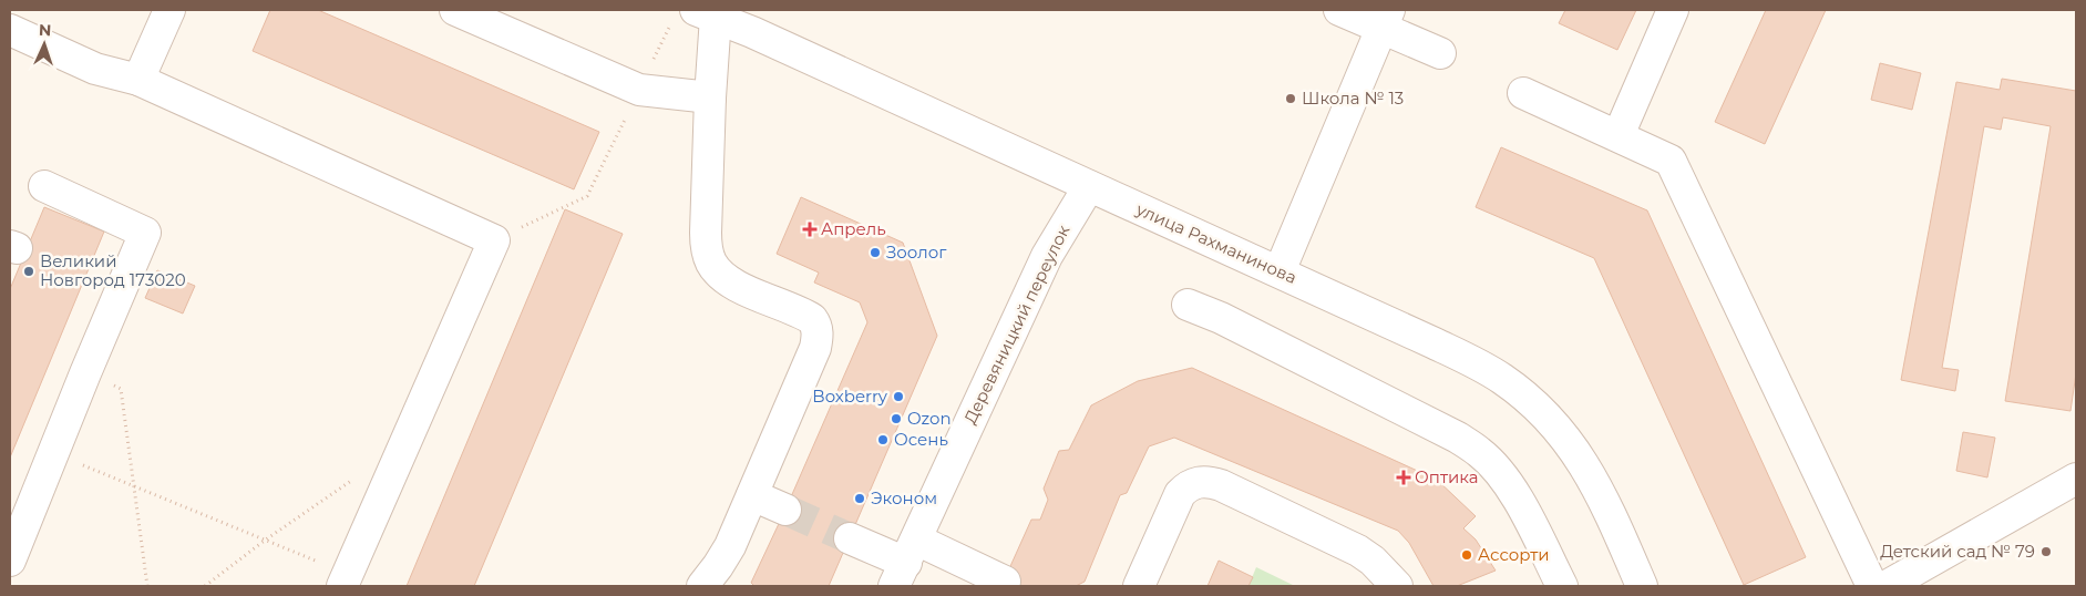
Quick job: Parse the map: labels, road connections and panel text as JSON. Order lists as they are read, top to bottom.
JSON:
{
  "streets": {
    "street": ["улица Рахманинова", "Деревяницкий переулок"]
  },
  "crossings": [
    ["улица Рахманинова", "Деревяницкий переулок"]
  ],
  "places": {
    "other": [
      "Школа № 13",
      "Зоолог",
      "Великий Новгород 173020",
      "Boxberry",
      "Ozon",
      "Осень",
      "Эконом",
      "Детский сад № 79",
      "Ассорти"
    ],
    "health": ["Апрель", "Оптика"]
  },
  "north": "top"
}
